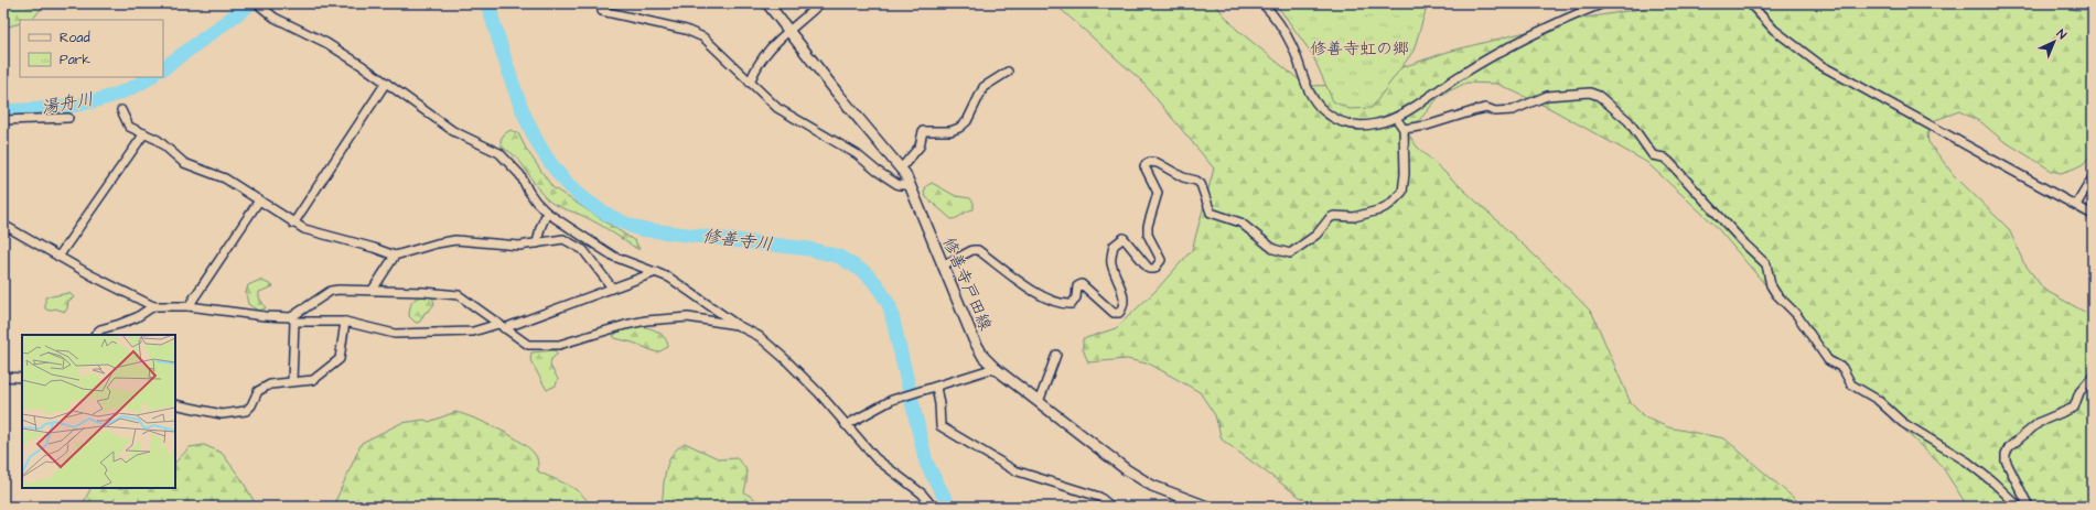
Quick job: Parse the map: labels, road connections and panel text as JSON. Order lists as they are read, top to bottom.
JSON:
{
  "streets": {
    "main road": ["修善寺戸田線"]
  },
  "water": ["湯舟川", "修善寺川"],
  "parks": ["修善寺虹の郷"],
  "legend": ["Road", "Park"],
  "north": "top right"
}
